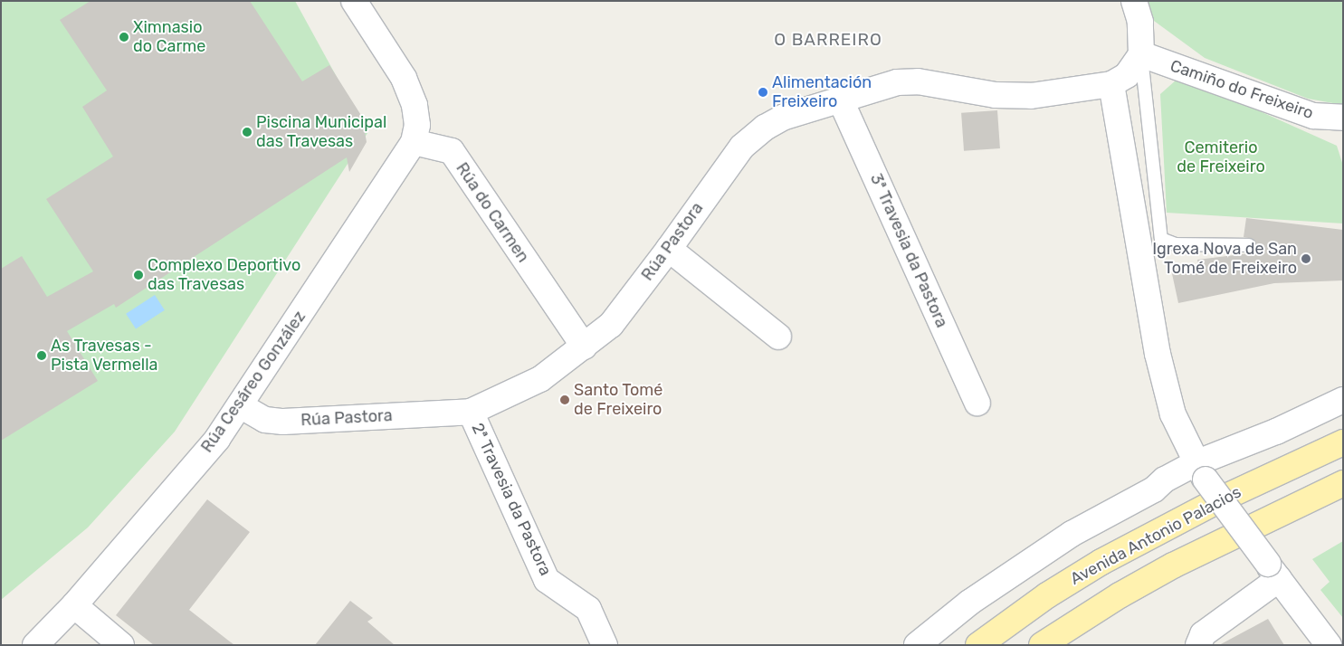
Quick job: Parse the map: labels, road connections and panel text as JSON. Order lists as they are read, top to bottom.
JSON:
{
  "streets": {
    "main road": ["Avenida Antonio Palacios"],
    "street": [
      "Camiño do Freixeiro",
      "Rúa do Carmen",
      "Rúa Pastora",
      "3ª Travesia da Pastora",
      "Rúa Cesáreo González",
      "2ª Travesia da Pastora"
    ]
  },
  "crossings": [
    ["Rúa do Carmen", "Rúa Pastora"],
    ["Rúa do Carmen", "Rúa Cesáreo González"],
    ["Rúa Pastora", "3ª Travesia da Pastora"],
    ["Rúa Pastora", "Rúa Cesáreo González"],
    ["Rúa Pastora", "2ª Travesia da Pastora"]
  ],
  "districts": ["O BARREIRO"],
  "parks": ["Cemiterio de Freixeiro"],
  "places": [
    "Ximnasio do Carme",
    "Alimentación Freixeiro",
    "Piscina Municipal das Travesas",
    "Igrexa Nova de San Tomé de Freixeiro",
    "Complexo Deportivo das Travesas",
    "As Travesas - Pista Vermella",
    "Santo Tomé de Freixeiro"
  ]
}
